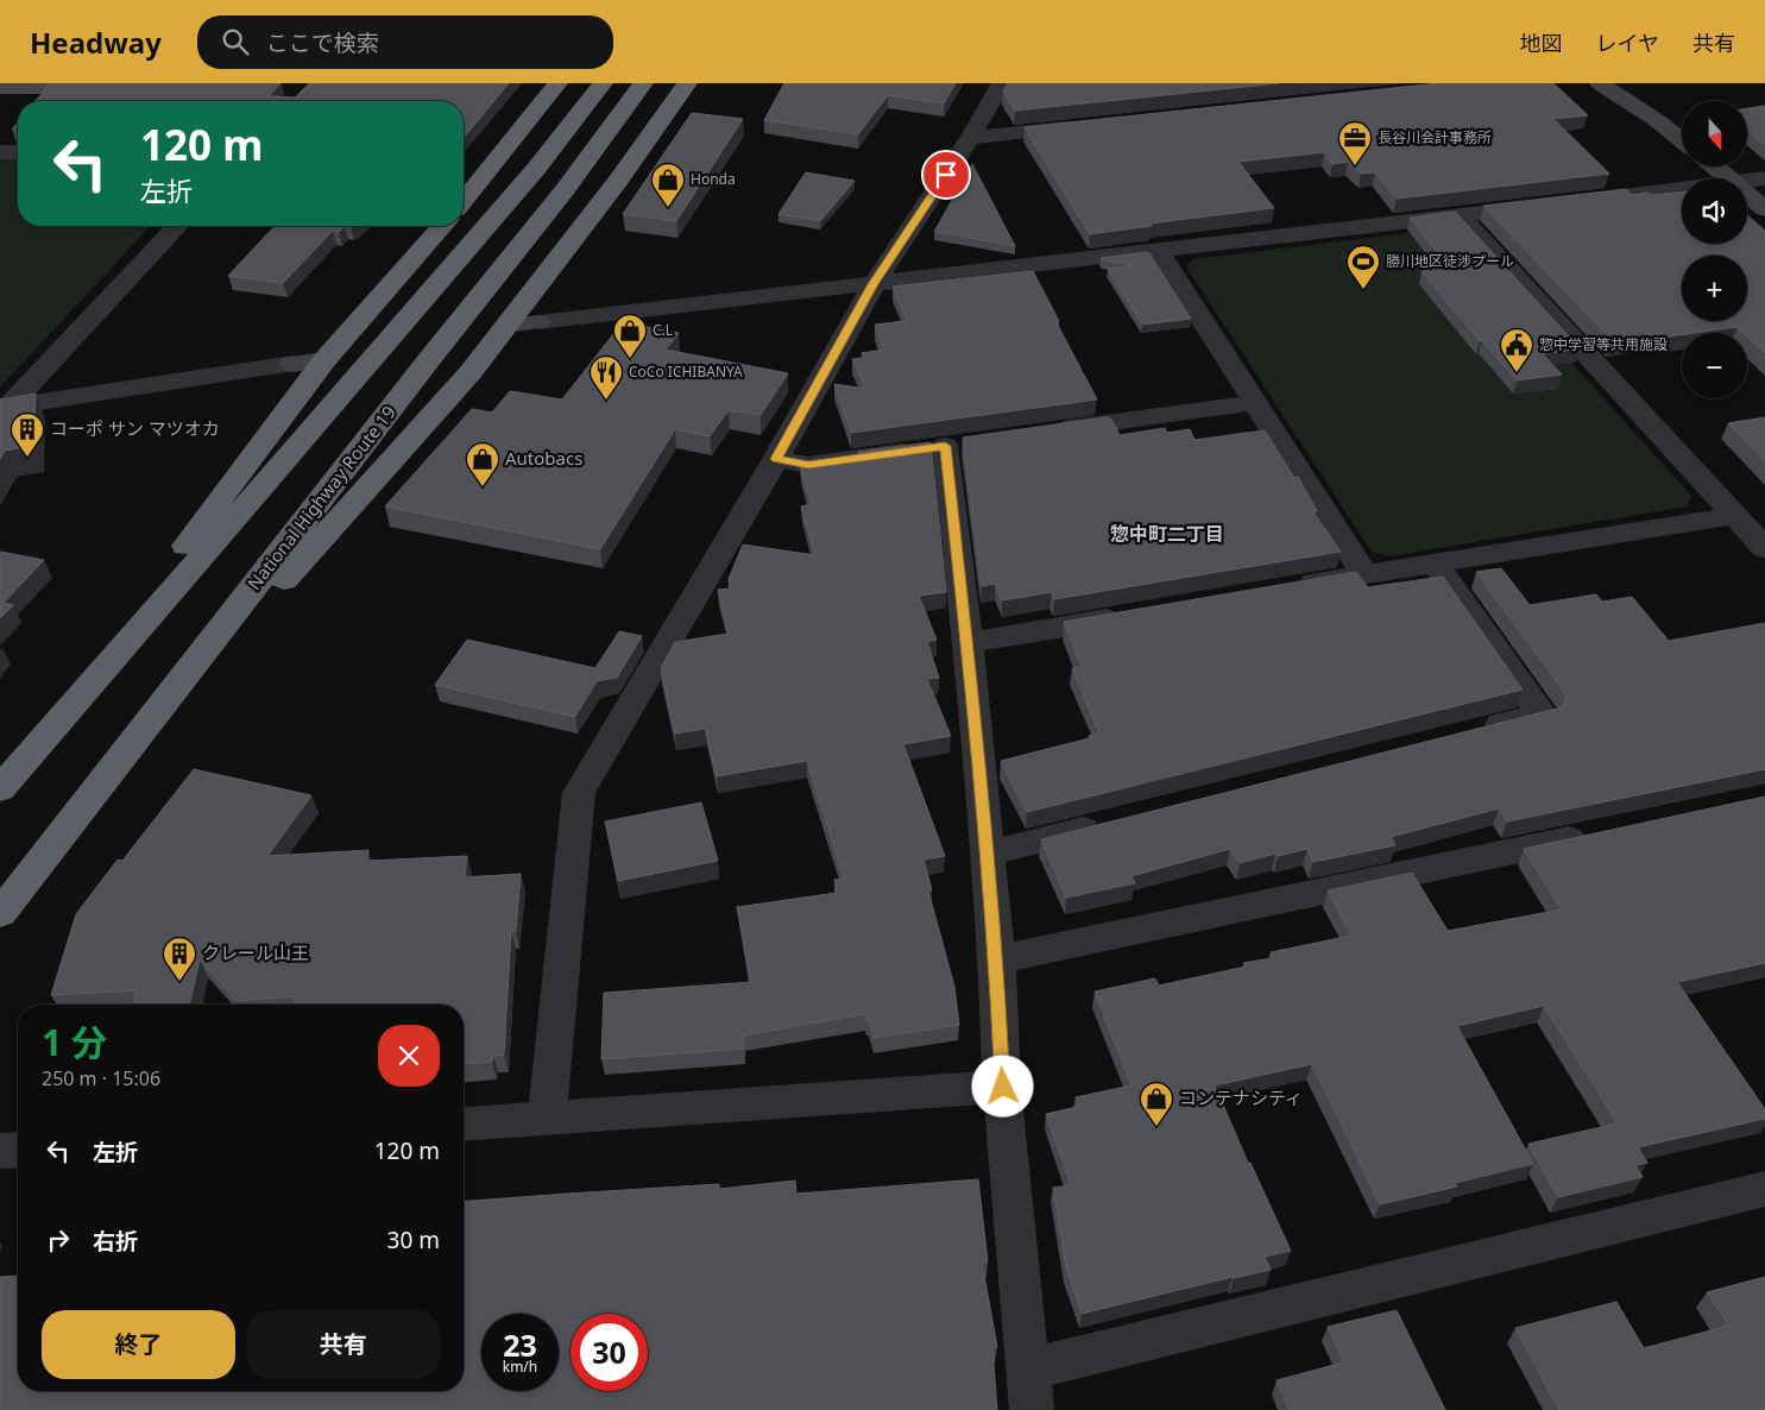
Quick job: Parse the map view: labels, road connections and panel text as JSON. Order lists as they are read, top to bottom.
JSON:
{
  "streets": {
    "highway": ["National Highway Route 19"]
  },
  "districts": ["惣中町二丁目"],
  "places": {
    "office": ["長谷川会計事務所"],
    "shop": [
      "Honda",
      "C.L",
      "Autobacs",
      "コンテナシティ"
    ],
    "sports": ["勝川地区徒渉プール"],
    "public building": ["惣中学習等共用施設"],
    "restaurant": ["CoCo ICHIBANYA"],
    "building": ["コーポ サン マツオカ", "クレール山王"]
  },
  "north": "bottom",
  "page": {
    "header": "Headway",
    "search": "ここで検索",
    "nav": ["地図", "レイヤ", "共有"],
    "map_buttons": ["+", "−"],
    "turn": ["120 m", "左折"],
    "heading": ["1 分", "250 m · 15:06"],
    "list": [
      {
        "name": "左折",
        "value": "120 m"
      },
      {
        "name": "右折",
        "value": "30 m"
      }
    ],
    "buttons": ["終了", "共有"],
    "speed": "23 km/h",
    "limit": "30"
  }
}
